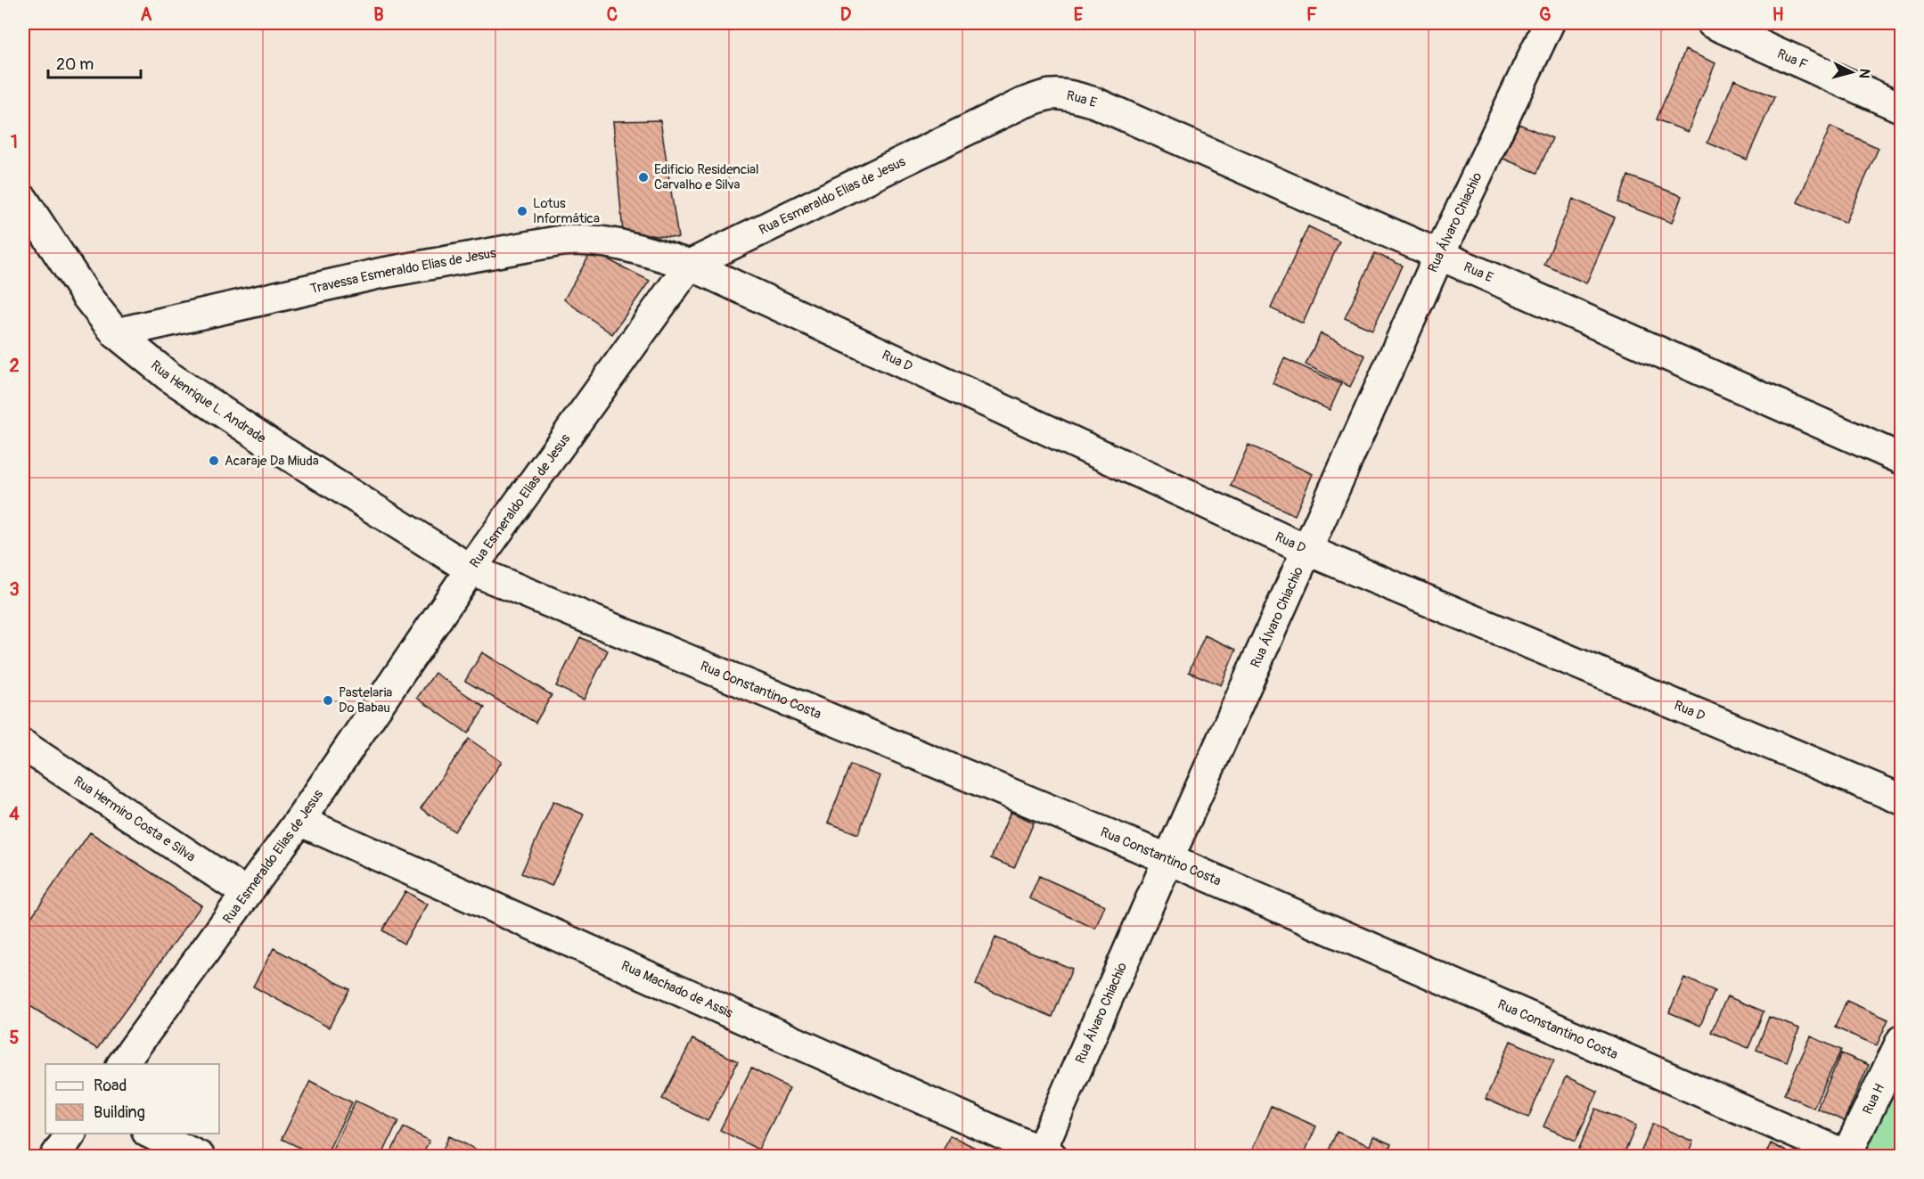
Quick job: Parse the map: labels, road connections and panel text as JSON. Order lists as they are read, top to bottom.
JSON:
{
  "streets": {
    "street": [
      "Rua F",
      "Rua E",
      "Rua Esmeraldo Elias de Jesus",
      "Rua Álvaro Chiachio",
      "Travessa Esmeraldo Elias de Jesus",
      "Rua D",
      "Rua Henrique L. Andrade",
      "Rua Constantino Costa",
      "Rua Hermiro Costa e Silva",
      "Rua Machado de Assis",
      "Rua H"
    ]
  },
  "crossings": [
    ["Rua E", "Rua Esmeraldo Elias de Jesus"],
    ["Rua E", "Rua Álvaro Chiachio"],
    ["Rua Esmeraldo Elias de Jesus", "Travessa Esmeraldo Elias de Jesus"],
    ["Rua Esmeraldo Elias de Jesus", "Rua D"],
    ["Rua Esmeraldo Elias de Jesus", "Rua Henrique L. Andrade"],
    ["Rua Esmeraldo Elias de Jesus", "Rua Constantino Costa"],
    ["Rua Esmeraldo Elias de Jesus", "Rua Hermiro Costa e Silva"],
    ["Rua Esmeraldo Elias de Jesus", "Rua Machado de Assis"],
    ["Rua Álvaro Chiachio", "Rua D"],
    ["Rua Álvaro Chiachio", "Rua Constantino Costa"],
    ["Rua Álvaro Chiachio", "Rua Machado de Assis"],
    ["Travessa Esmeraldo Elias de Jesus", "Rua D"],
    ["Travessa Esmeraldo Elias de Jesus", "Rua Henrique L. Andrade"],
    ["Rua Henrique L. Andrade", "Rua Constantino Costa"],
    ["Rua Constantino Costa", "Rua H"]
  ],
  "places": [
    "Edificio Residencial Carvalho e Silva",
    "Lotus Informática",
    "Acaraje Da Miuda",
    "Pastelaria Do Babau"
  ],
  "legend": ["Road", "Building"],
  "scale_bar": "20 m",
  "north": "right",
  "grid": {
    "columns": [
      "A",
      "B",
      "C",
      "D",
      "E",
      "F",
      "G",
      "H"
    ],
    "rows": [
      "1",
      "2",
      "3",
      "4",
      "5"
    ]
  }
}
